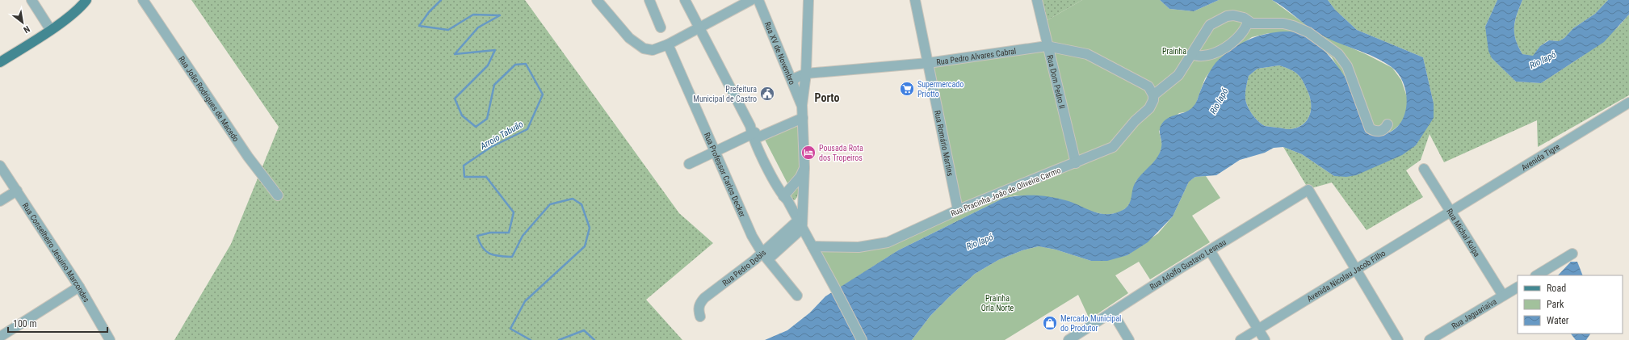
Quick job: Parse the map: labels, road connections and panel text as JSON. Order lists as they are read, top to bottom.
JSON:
{
  "streets": {
    "street": [
      "Rua XV de Novembro",
      "Rua Pedro Alvares Cabral",
      "Rua Dom Pedro II",
      "Rua João Rodrigues de Macedo",
      "Rua Romário Martins",
      "Avenida Tigre",
      "Rua Professor Carlos Decker",
      "Rua Pracinha João de Oliveira Carmo",
      "Rua Michal Kulpa",
      "Rua Conselheiro Jesuino Marcondes",
      "Rua Adolfo Gustavo Lesnau",
      "Rua Pedro Dobis",
      "Avenida Nicolau Jacob Filho",
      "Rua Jaguariaíva"
    ]
  },
  "crossings": [
    ["Rua Pedro Alvares Cabral", "Rua Dom Pedro II"],
    ["Rua Pedro Alvares Cabral", "Rua Romário Martins"],
    ["Rua Pedro Alvares Cabral", "Rua Pracinha João de Oliveira Carmo"],
    ["Rua Dom Pedro II", "Rua Pracinha João de Oliveira Carmo"],
    ["Rua Romário Martins", "Rua Pracinha João de Oliveira Carmo"],
    ["Avenida Tigre", "Rua Michal Kulpa"],
    ["Avenida Tigre", "Avenida Nicolau Jacob Filho"],
    ["Rua Professor Carlos Decker", "Rua Pedro Dobis"],
    ["Rua Michal Kulpa", "Avenida Nicolau Jacob Filho"],
    ["Rua Michal Kulpa", "Rua Jaguariaíva"],
    ["Rua Adolfo Gustavo Lesnau", "Avenida Nicolau Jacob Filho"]
  ],
  "districts": ["Porto"],
  "water": ["Rio Iapó", "Arroio Tabuão"],
  "parks": ["Prainha", "Prainha Orla Norte"],
  "places": {
    "supermarket": ["Supermercado Priotto"],
    "public building": ["Prefeitura Municipal de Castro"],
    "hotel": ["Pousada Rota dos Tropeiros"],
    "shop": ["Mercado Municipal do Produtor"]
  },
  "legend": ["Road", "Park", "Water"],
  "scale_bar": "100 m",
  "north": "bottom right"
}
